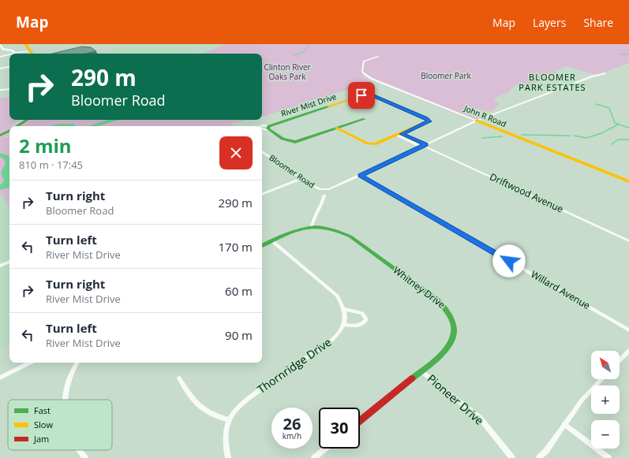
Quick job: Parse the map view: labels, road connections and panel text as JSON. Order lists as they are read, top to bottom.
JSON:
{
  "streets": {
    "street": [
      "River Mist Drive",
      "John R Road",
      "Bloomer Road",
      "Driftwood Avenue",
      "Whitney Drive",
      "Willard Avenue",
      "Thornridge Drive",
      "Pioneer Drive"
    ]
  },
  "crossings": [
    ["John R Road", "Bloomer Road"],
    ["Bloomer Road", "Driftwood Avenue"],
    ["Bloomer Road", "Willard Avenue"],
    ["Whitney Drive", "Pioneer Drive"]
  ],
  "districts": ["BLOOMER PARK ESTATES"],
  "parks": ["Clinton River Oaks Park", "Bloomer Park"],
  "legend": ["Fast", "Slow", "Jam"],
  "north": "top left",
  "page": {
    "header": "Map",
    "nav": ["Map", "Layers", "Share"],
    "turn": ["290 m", "Bloomer Road"],
    "heading": ["2 min", "810 m · 17:45"],
    "list": [
      {
        "name": "Turn right",
        "note": "Bloomer Road",
        "value": "290 m"
      },
      {
        "name": "Turn left",
        "note": "River Mist Drive",
        "value": "170 m"
      },
      {
        "name": "Turn right",
        "note": "River Mist Drive",
        "value": "60 m"
      },
      {
        "name": "Turn left",
        "note": "River Mist Drive",
        "value": "90 m"
      }
    ],
    "map_buttons": ["+", "−"],
    "speed": "26 km/h",
    "limit": "30"
  }
}
